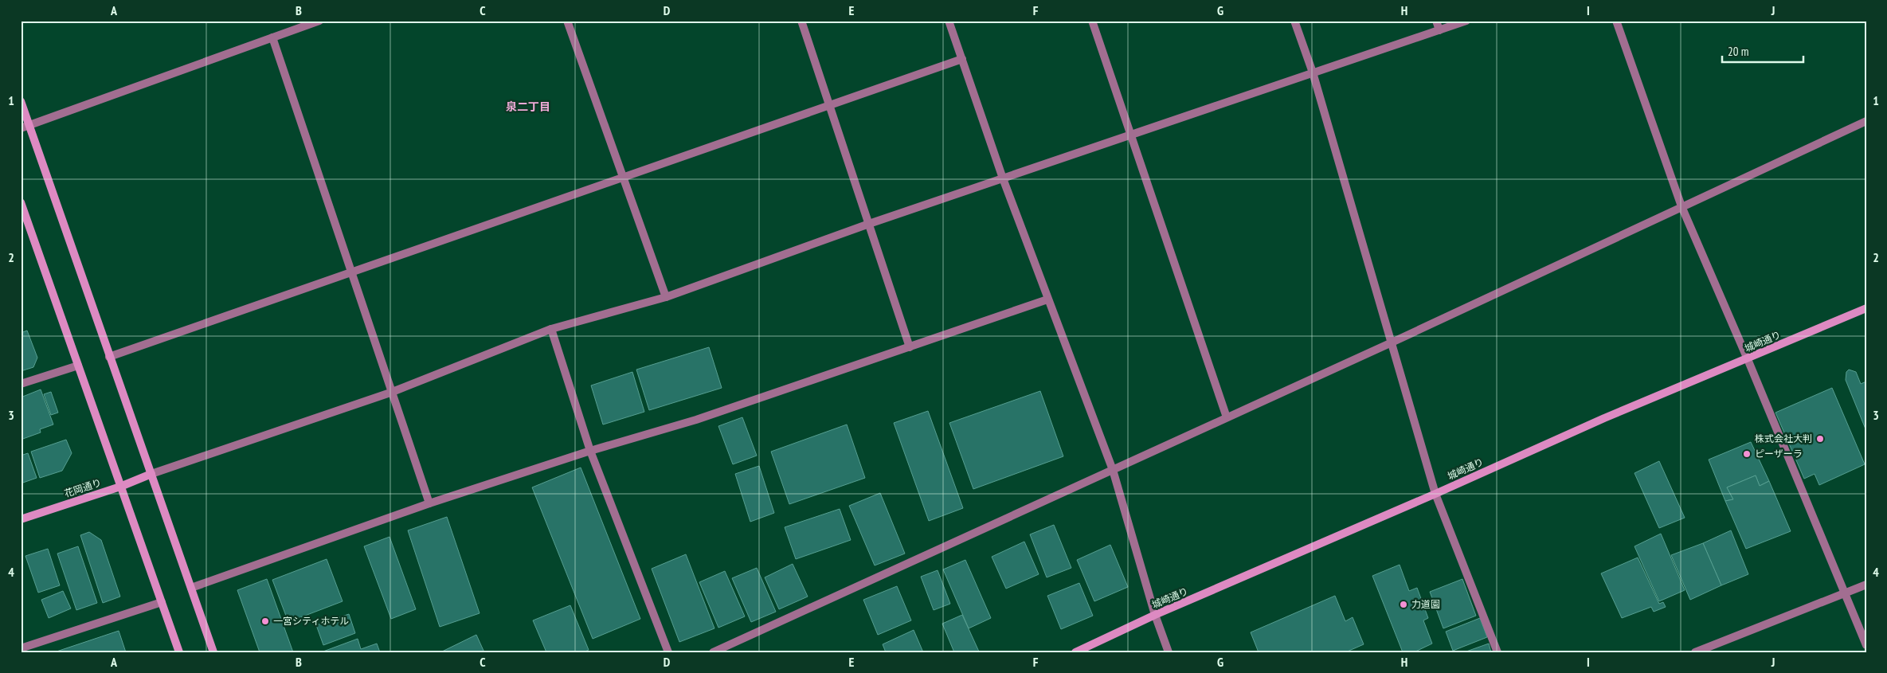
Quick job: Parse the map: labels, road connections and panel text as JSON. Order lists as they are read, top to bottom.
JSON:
{
  "streets": {
    "street": ["城崎通り", "花岡通り"]
  },
  "districts": ["泉二丁目"],
  "places": [
    "株式会社大判",
    "ピーザーラ",
    "力道園",
    "一宮シティホテル"
  ],
  "scale_bar": "20 m",
  "grid": {
    "columns": [
      "A",
      "B",
      "C",
      "D",
      "E",
      "F",
      "G",
      "H",
      "I",
      "J"
    ],
    "rows": [
      "1",
      "2",
      "3",
      "4"
    ]
  }
}
